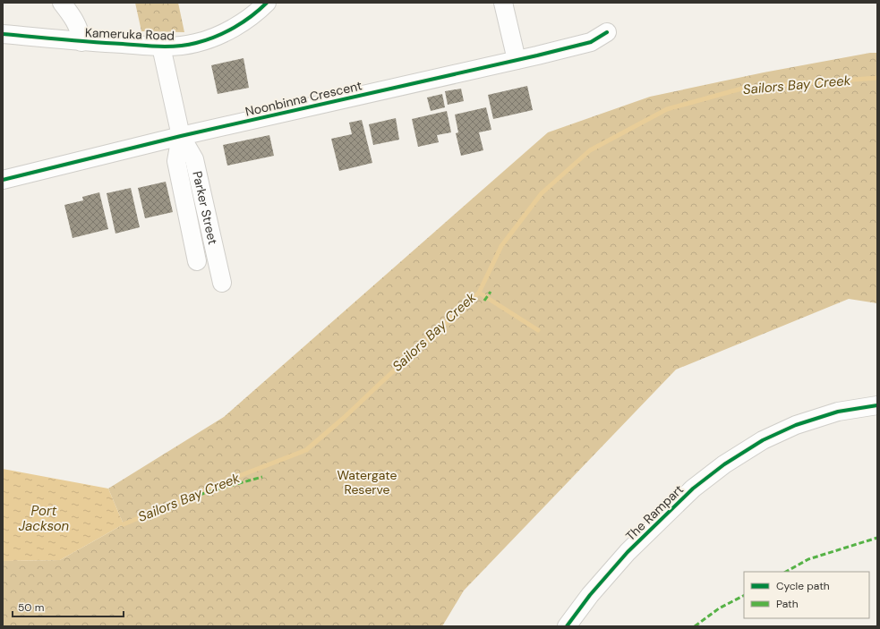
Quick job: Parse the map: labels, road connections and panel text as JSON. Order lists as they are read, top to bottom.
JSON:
{
  "streets": {
    "street": [
      "Kameruka Road",
      "Noonbinna Crescent",
      "Parker Street",
      "The Rampart"
    ]
  },
  "crossings": [
    ["Kameruka Road", "Parker Street"],
    ["Noonbinna Crescent", "Parker Street"]
  ],
  "water": ["Sailors Bay Creek", "Port Jackson"],
  "parks": ["Watergate Reserve"],
  "legend": ["Cycle path", "Path"],
  "scale_bar": "50 m"
}
